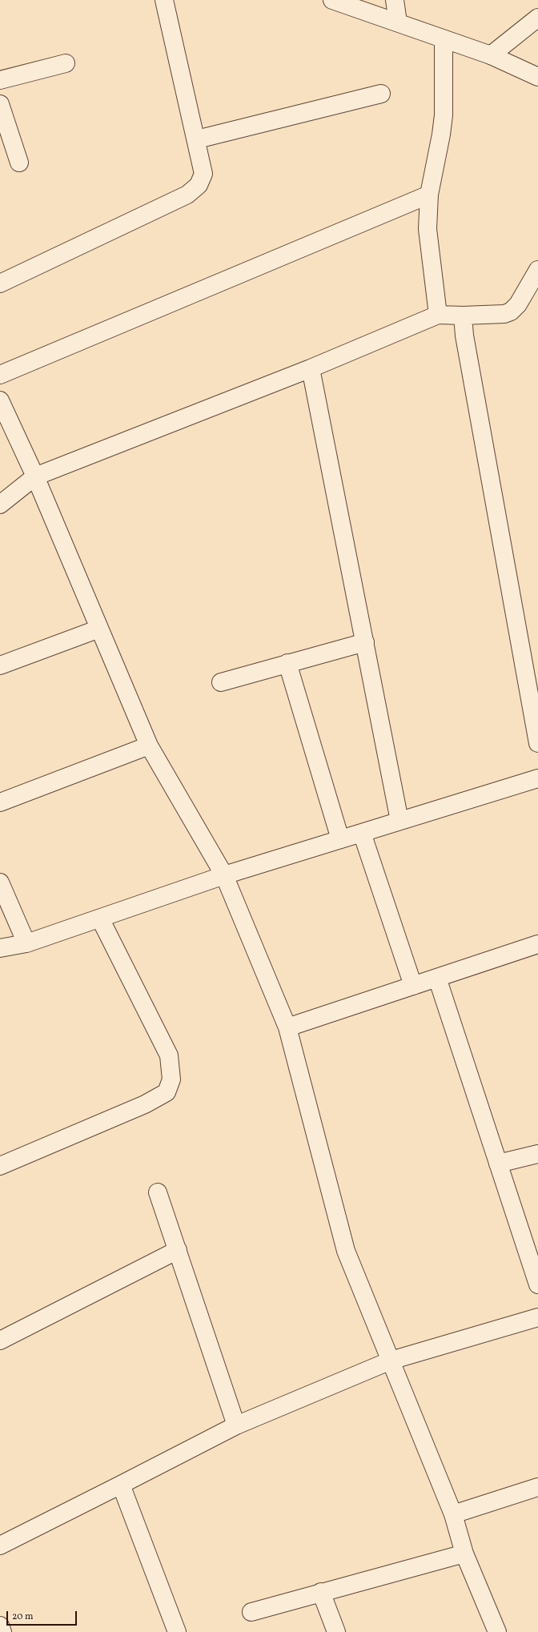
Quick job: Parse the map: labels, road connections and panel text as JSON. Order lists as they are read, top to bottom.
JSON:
{
  "scale_bar": "20 m"
}
